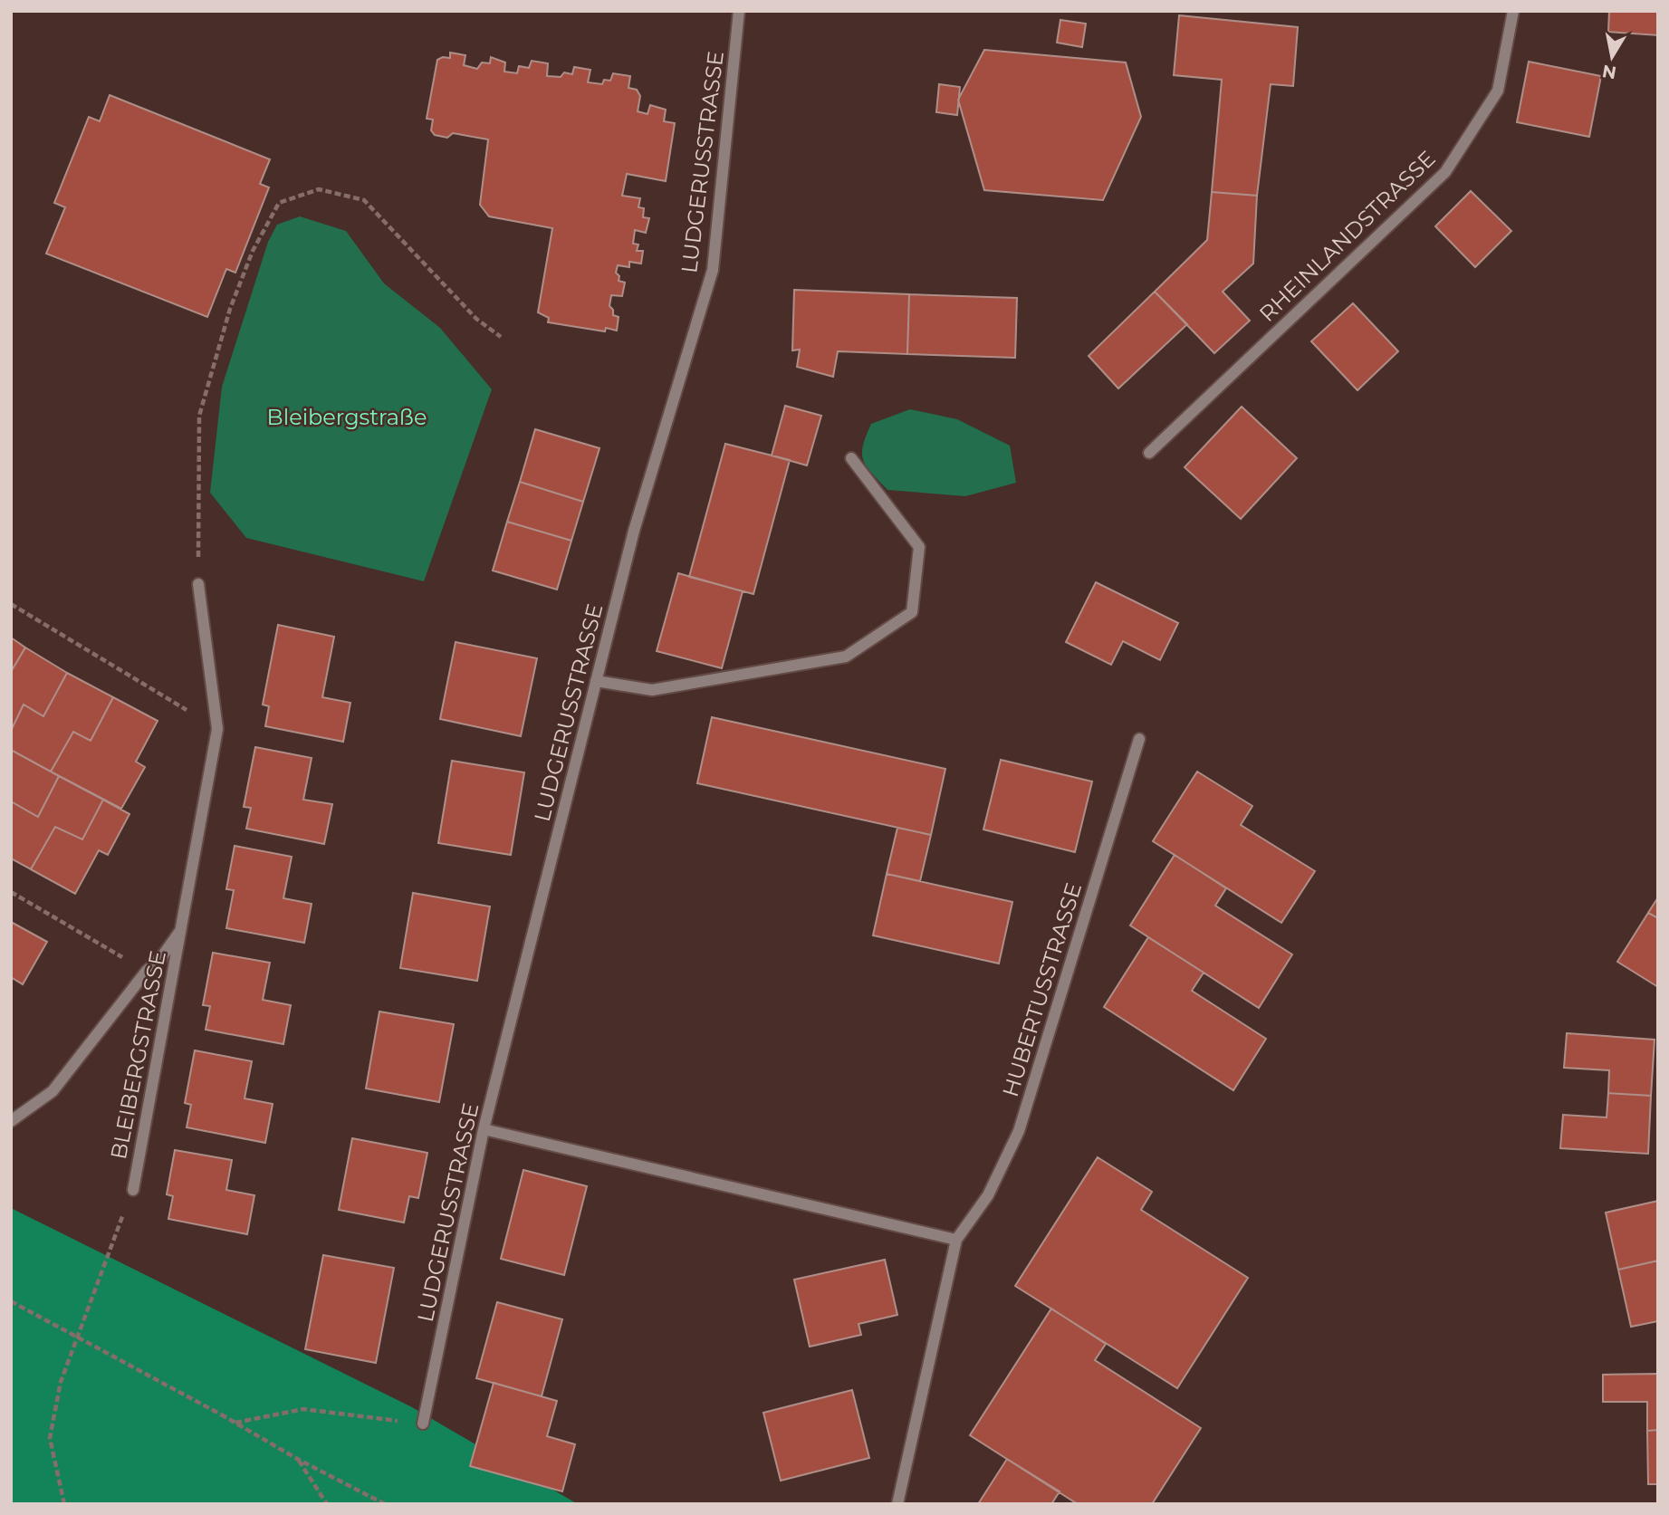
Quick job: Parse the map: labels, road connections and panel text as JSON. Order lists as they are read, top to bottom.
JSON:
{
  "streets": {
    "street": [
      "LUDGERUSSTRASSE",
      "RHEINLANDSTRASSE",
      "HUBERTUSSTRASSE",
      "BLEIBERGSTRASSE"
    ]
  },
  "parks": ["Bleibergstraße"],
  "north": "bottom"
}
